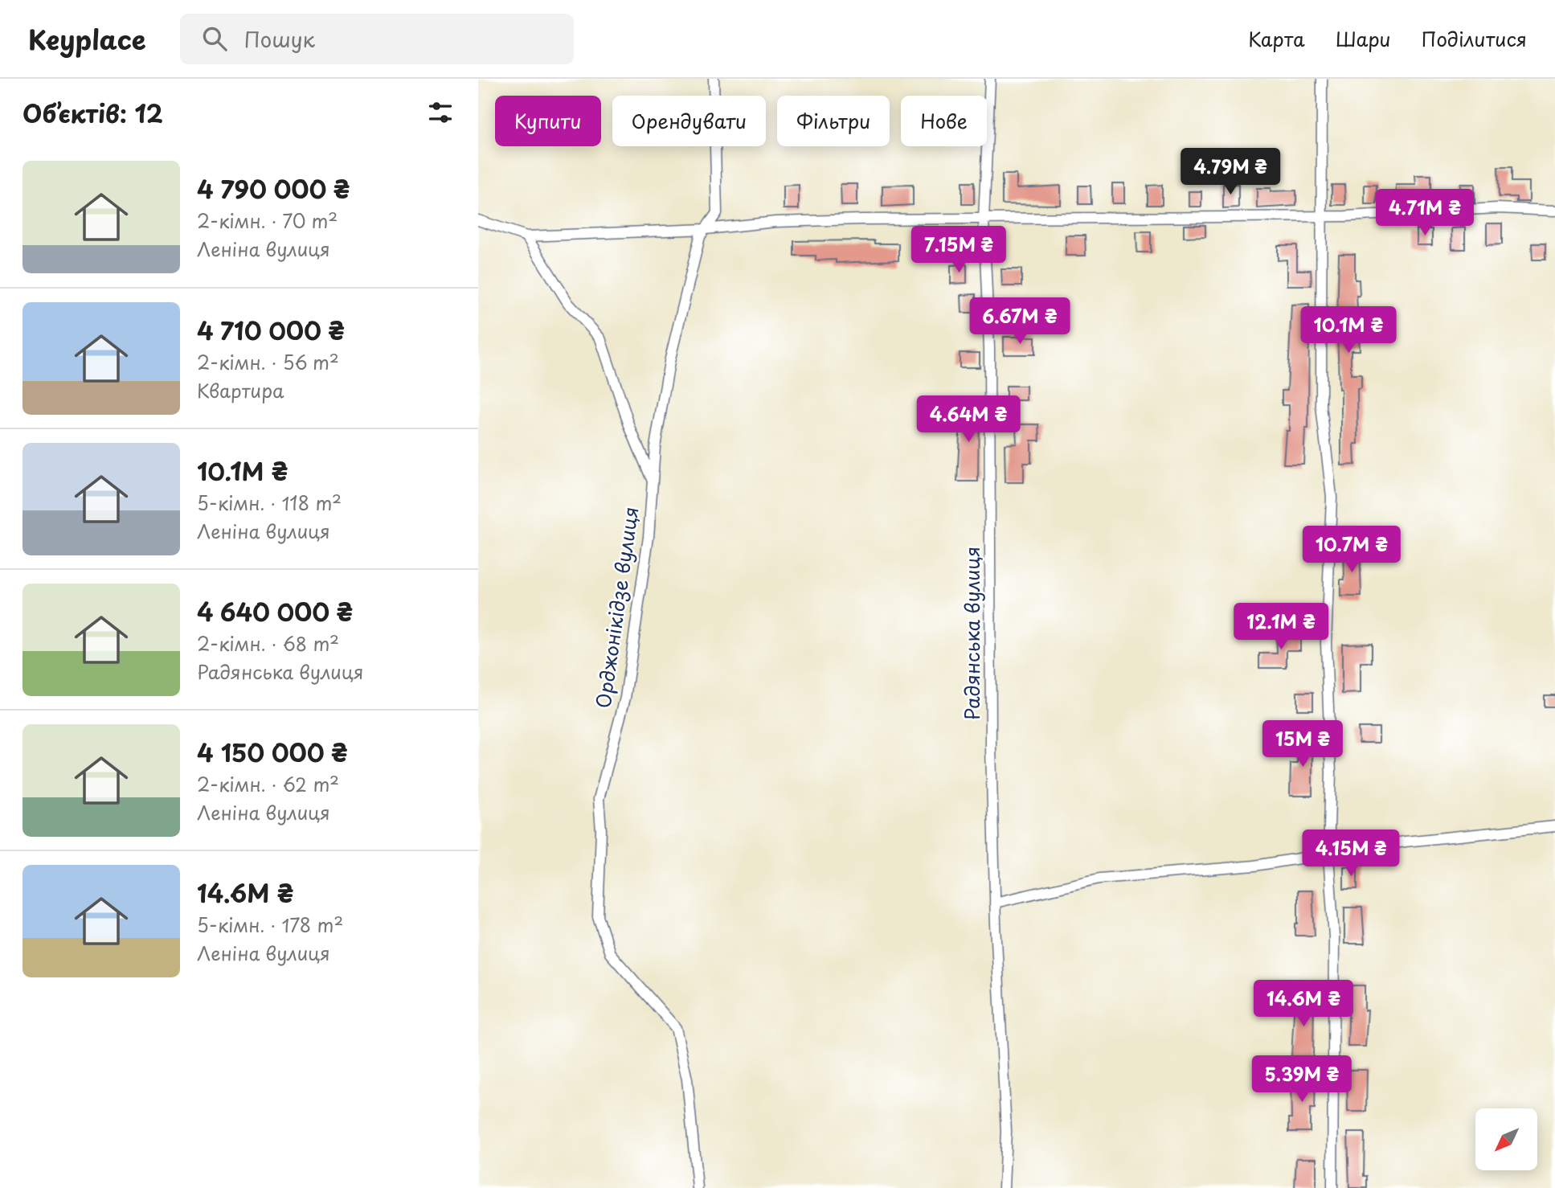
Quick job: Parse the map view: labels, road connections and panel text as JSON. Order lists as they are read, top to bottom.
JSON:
{
  "streets": {
    "street": ["Орджонікідзе вулиця", "Радянська вулиця"]
  },
  "north": "bottom left",
  "page": {
    "header": "Keyplace",
    "search": "Пошук",
    "nav": ["Карта", "Шари", "Поділитися"],
    "heading": "Об’єктів: 12",
    "chip": [
      "Купити",
      "Орендувати",
      "Фільтри",
      "Нове"
    ],
    "list": [
      {
        "name": "4 790 000 ₴",
        "note": "2-кімн. · 70 m² · Леніна вулиця"
      },
      {
        "name": "4 710 000 ₴",
        "note": "2-кімн. · 56 m² · Квартира"
      },
      {
        "name": "10.1M ₴",
        "note": "5-кімн. · 118 m² · Леніна вулиця"
      },
      {
        "name": "4 640 000 ₴",
        "note": "2-кімн. · 68 m² · Радянська вулиця"
      },
      {
        "name": "4 150 000 ₴",
        "note": "2-кімн. · 62 m² · Леніна вулиця"
      },
      {
        "name": "14.6M ₴",
        "note": "5-кімн. · 178 m² · Леніна вулиця"
      }
    ],
    "price": [
      "4.79M ₴",
      "4.71M ₴",
      "7.15M ₴",
      "6.67M ₴",
      "10.1M ₴",
      "4.64M ₴",
      "10.7M ₴",
      "12.1M ₴",
      "15M ₴",
      "4.15M ₴",
      "14.6M ₴",
      "5.39M ₴"
    ]
  }
}
